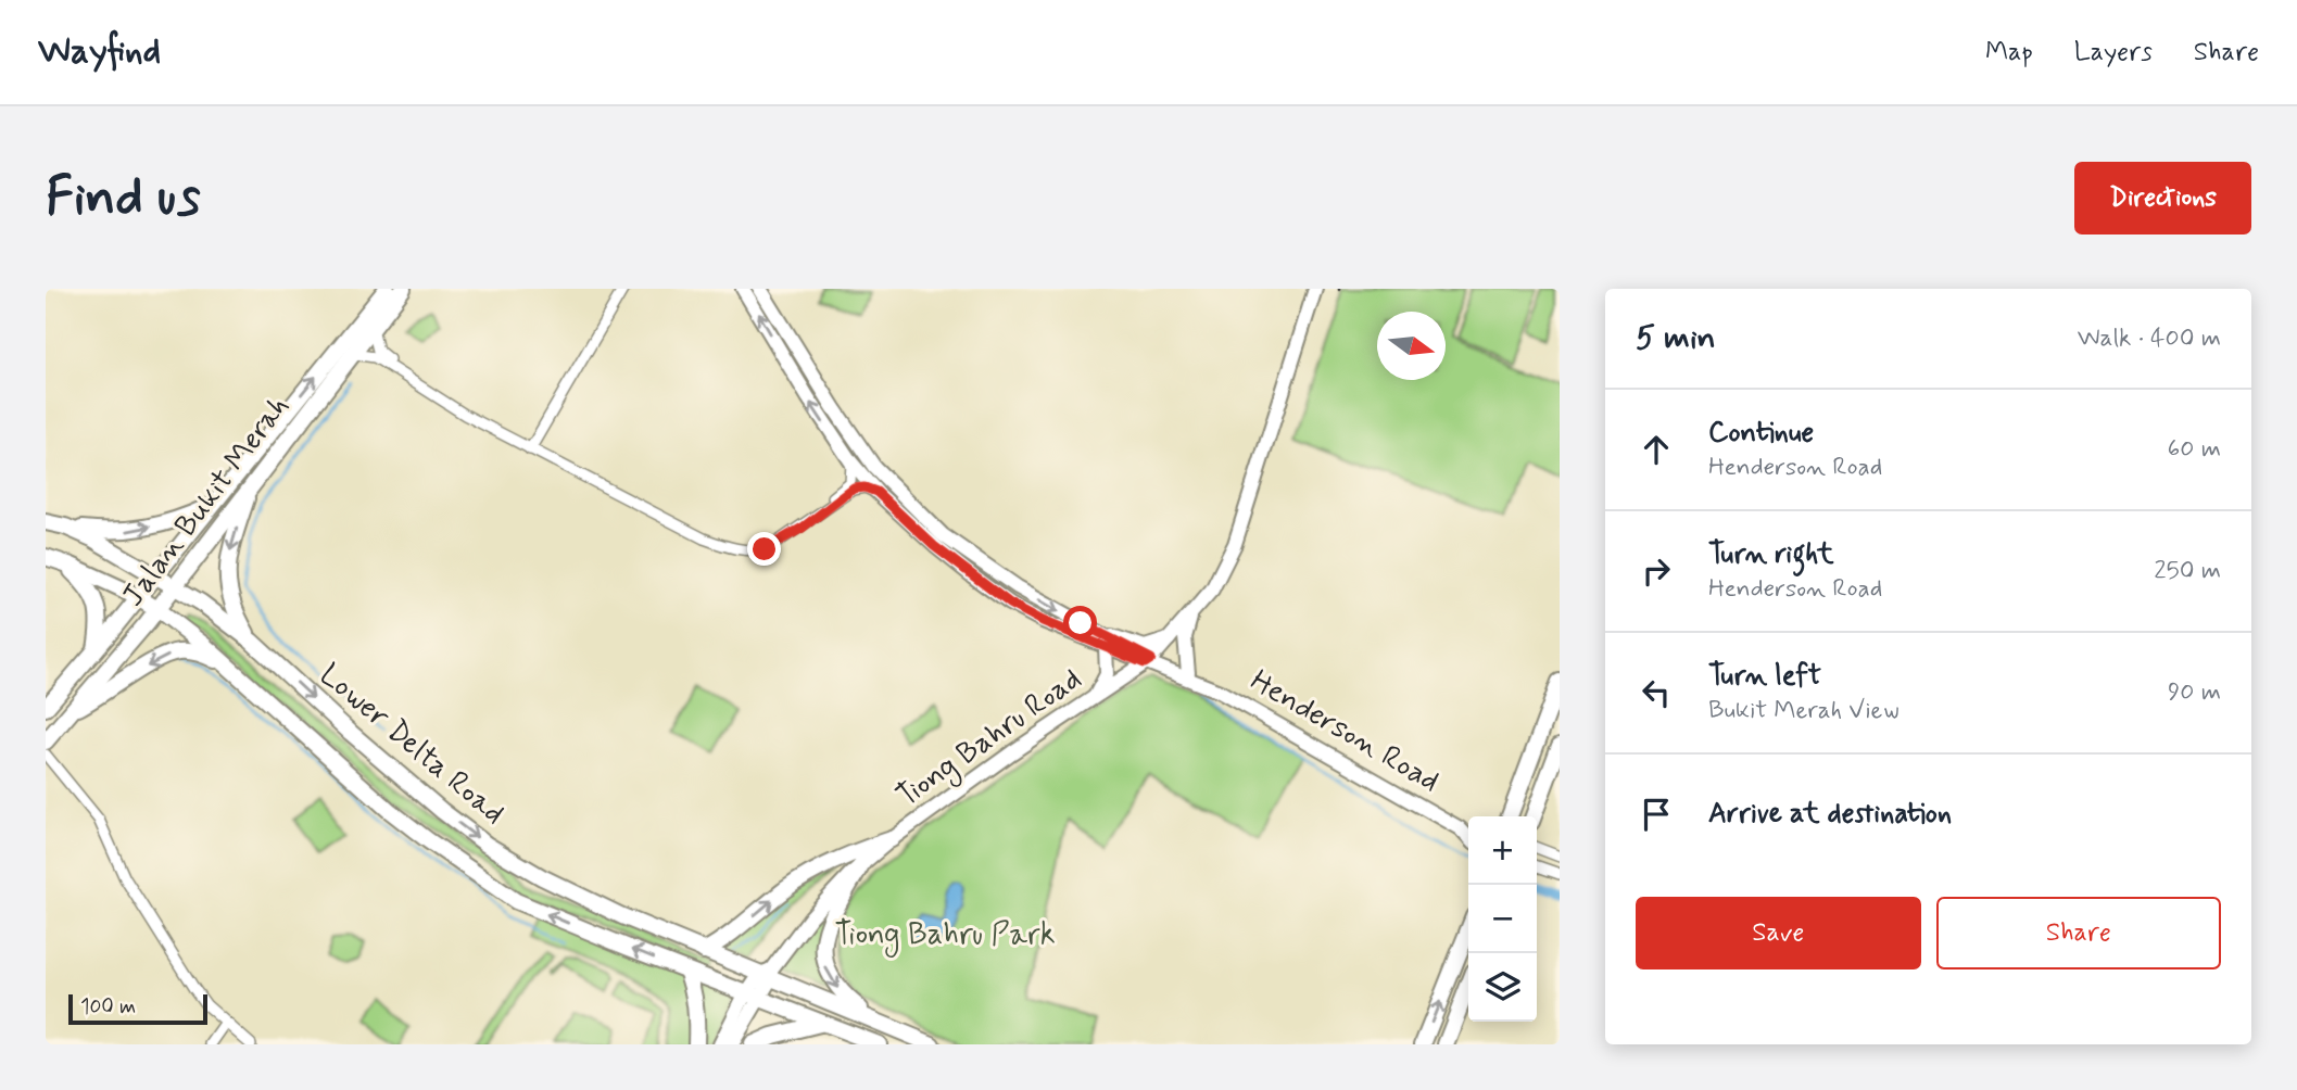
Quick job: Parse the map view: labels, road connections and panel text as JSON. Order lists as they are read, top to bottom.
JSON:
{
  "streets": {
    "main road": [
      "Jalan Bukit Merah",
      "Henderson Road",
      "Tiong Bahru Road",
      "Lower Delta Road"
    ]
  },
  "crossings": [
    ["Jalan Bukit Merah", "Lower Delta Road"],
    ["Henderson Road", "Tiong Bahru Road"],
    ["Tiong Bahru Road", "Lower Delta Road"]
  ],
  "parks": ["Tiong Bahru Park"],
  "scale_bar": "100 m",
  "north": "right",
  "page": {
    "header": "Wayfind",
    "nav": ["Map", "Layers", "Share"],
    "buttons": [
      "Directions",
      ["Save", "Share"]
    ],
    "title": "Find us",
    "heading": ["5 min", "Walk · 400 m"],
    "list": [
      ["Continue", "Henderson Road", "60 m"],
      ["Turn right", "Henderson Road", "250 m"],
      ["Turn left", "Bukit Merah View", "90 m"],
      "Arrive at destination"
    ],
    "map_buttons": ["+", "−"],
    "scale": "100 m"
  }
}
